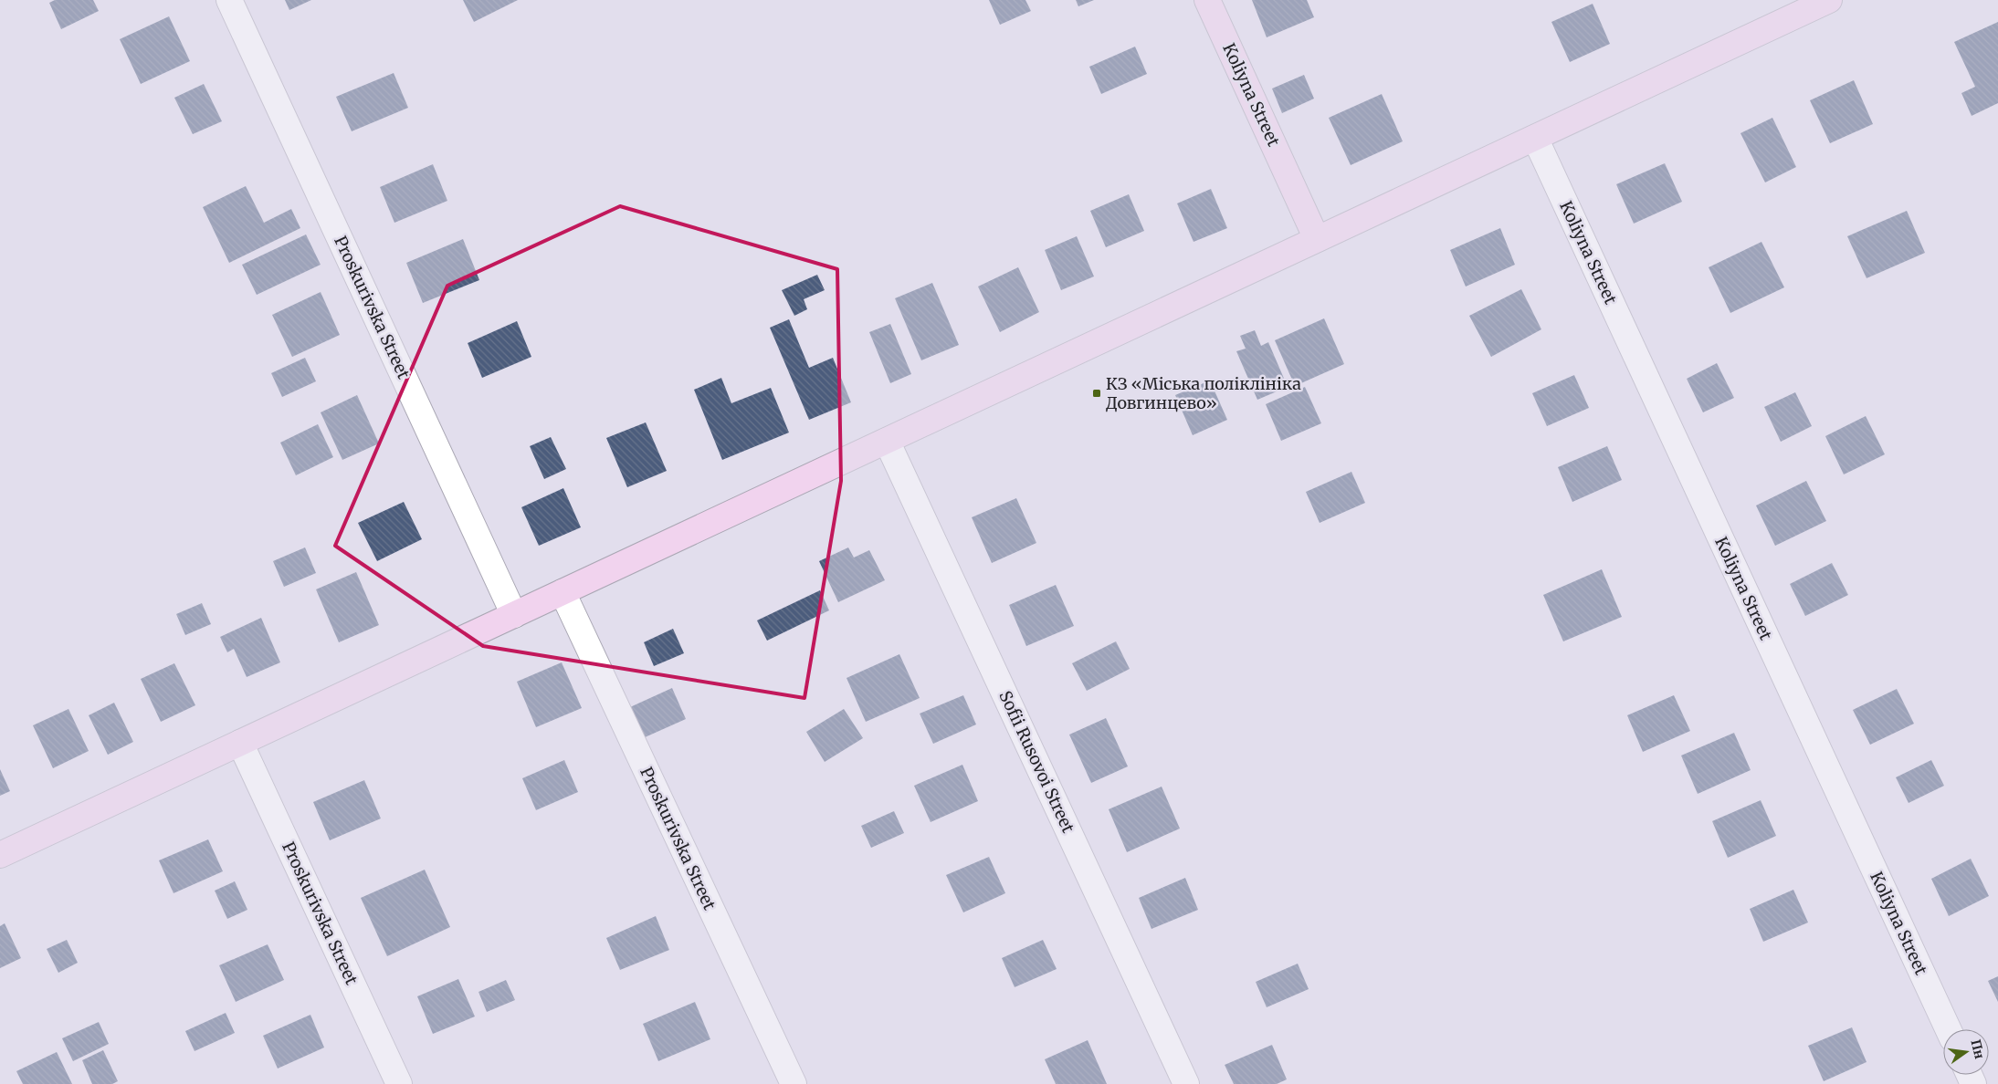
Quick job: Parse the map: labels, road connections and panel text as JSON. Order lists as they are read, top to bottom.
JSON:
{
  "streets": {
    "street": ["Koliyna Street", "Proskurivska Street", "Sofii Rusovoi Street"]
  },
  "places": {
    "transit": ["КЗ «Міська поліклініка Довгинцево»"]
  },
  "north": "right"
}
